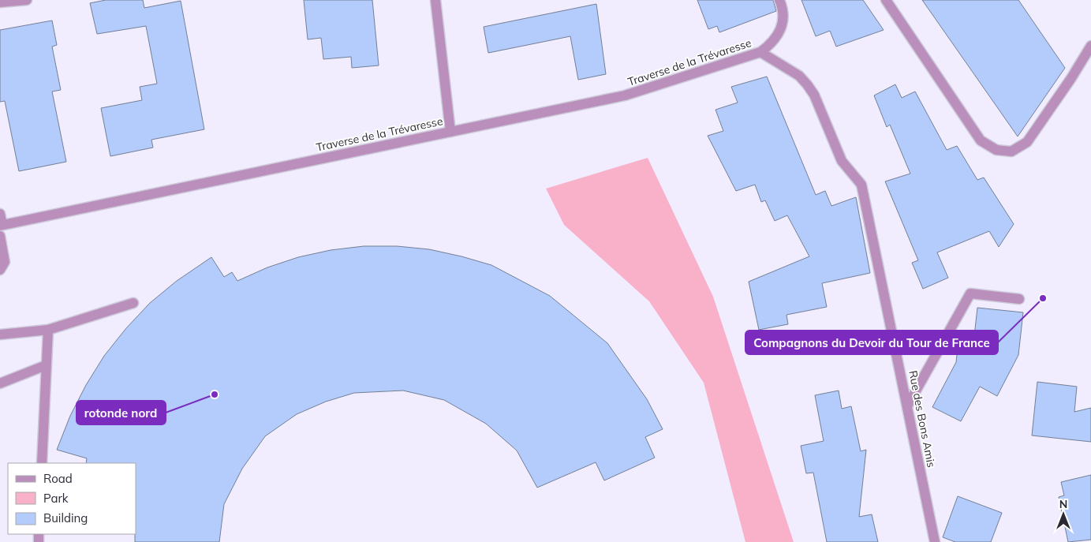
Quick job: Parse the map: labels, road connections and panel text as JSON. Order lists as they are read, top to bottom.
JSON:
{
  "streets": {
    "street": ["Traverse de la Trévaresse", "Rue des Bons Amis"]
  },
  "crossings": [
    ["Traverse de la Trévaresse", "Rue des Bons Amis"]
  ],
  "places": ["Compagnons du Devoir du Tour de France", "rotonde nord"],
  "legend": ["Road", "Park", "Building"],
  "north": "top"
}
